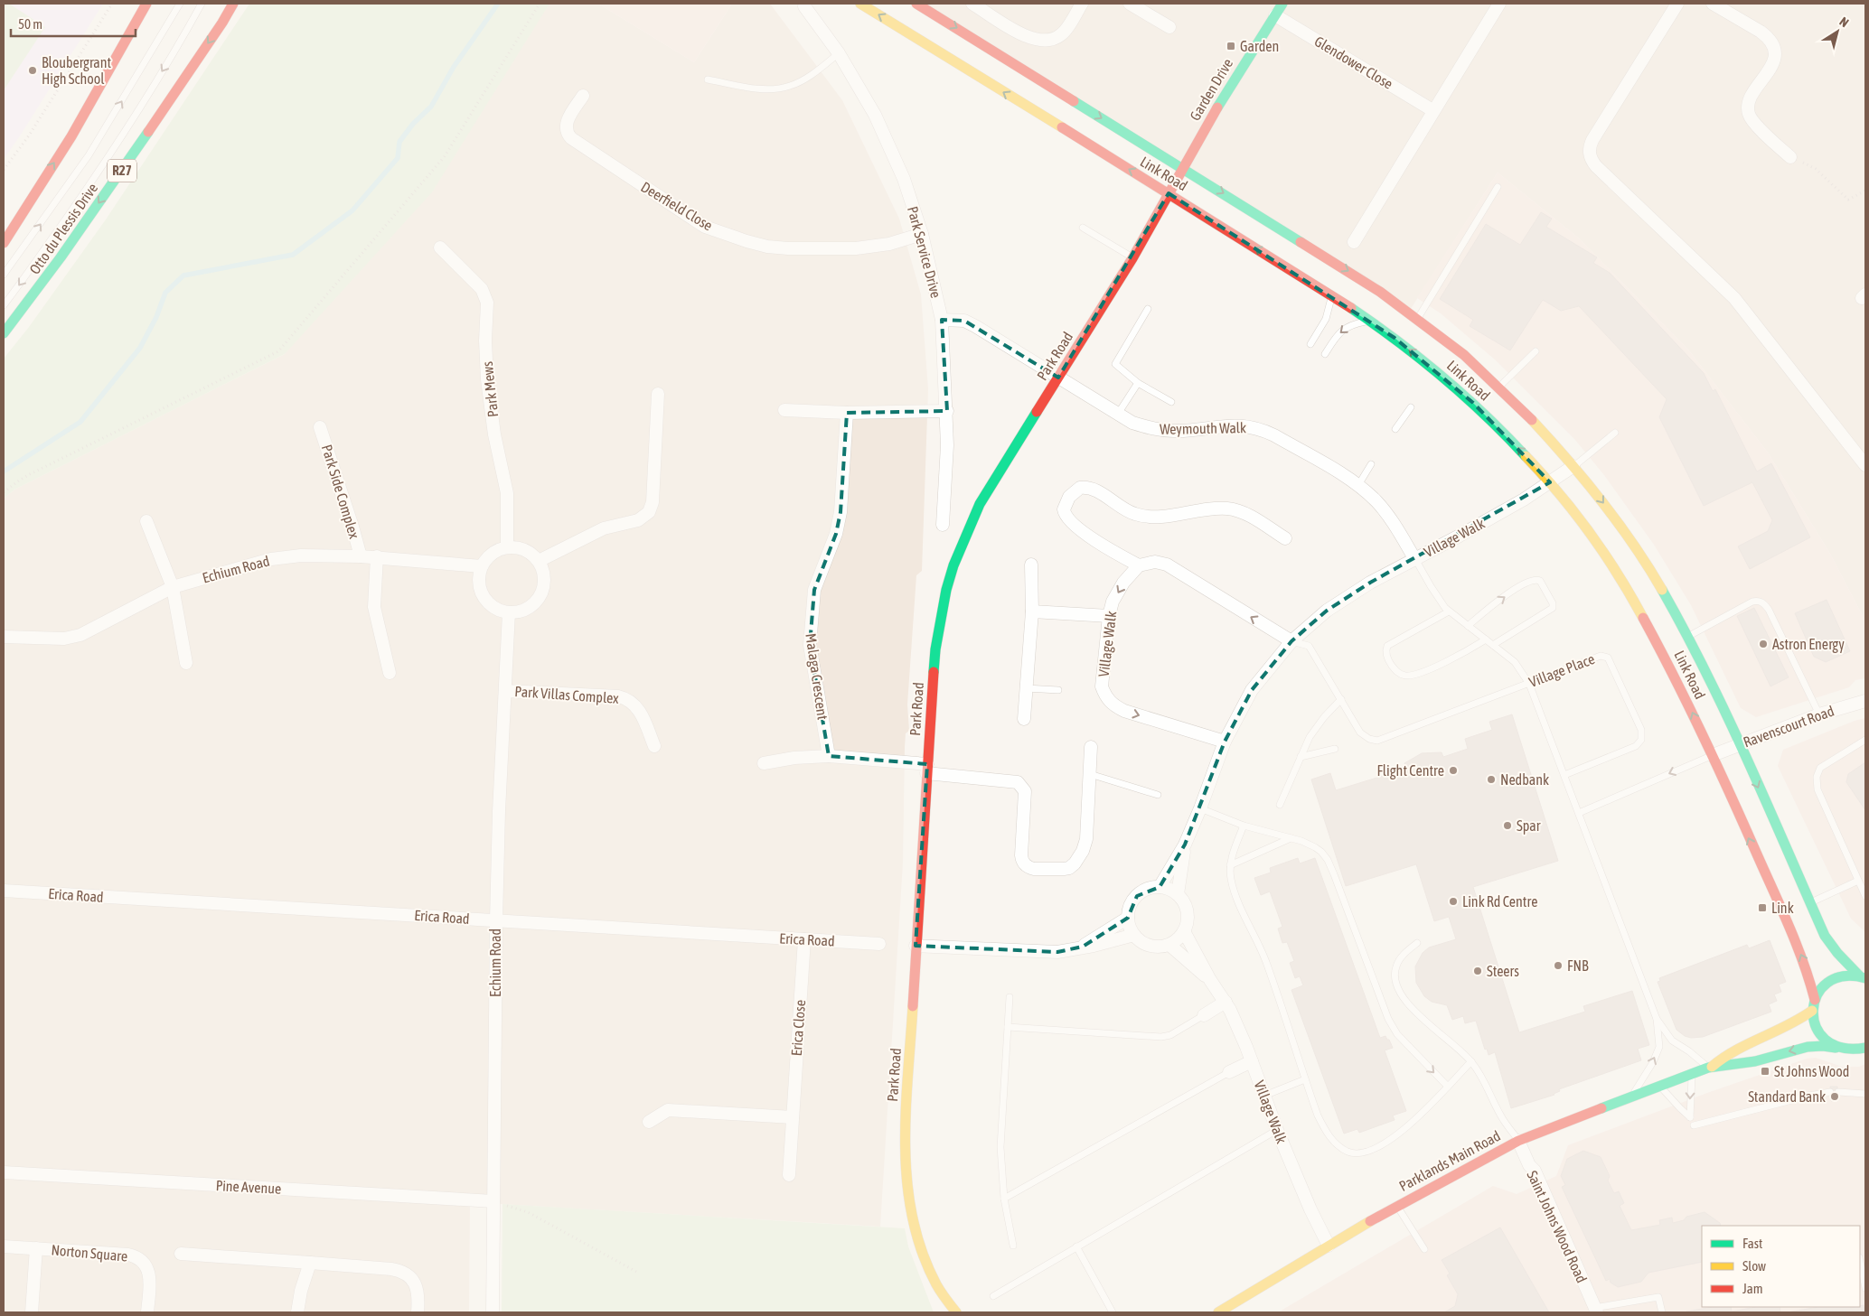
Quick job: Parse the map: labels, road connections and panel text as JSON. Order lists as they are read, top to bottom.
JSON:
{
  "streets": {
    "street": [
      "Glendower Close",
      "Garden Drive",
      "R27",
      "Link Road",
      "Deerfield Close",
      "Otto du Plessis Drive",
      "Park Service Drive",
      "Park Road",
      "Park Mews",
      "Weymouth Walk",
      "Park Side Complex",
      "Village Walk",
      "Echium Road",
      "Malaga Crescent",
      "Park Villas Complex",
      "Ravenscourt Road",
      "Erica Road",
      "Erica Close",
      "Parklands Main Road",
      "Pine Avenue",
      "Saint Johns Wood Road",
      "Norton Square"
    ],
    "lane": ["Village Place"]
  },
  "crossings": [
    ["Glendower Close", "Garden Drive"],
    ["Garden Drive", "Link Road"],
    ["Garden Drive", "Park Road"],
    ["Link Road", "Park Road"],
    ["Link Road", "Village Walk"],
    ["Link Road", "Ravenscourt Road"],
    ["Deerfield Close", "Park Service Drive"],
    ["Park Service Drive", "Weymouth Walk"],
    ["Park Road", "Weymouth Walk"],
    ["Park Mews", "Echium Road"],
    ["Weymouth Walk", "Village Walk"],
    ["Park Side Complex", "Echium Road"],
    ["Village Walk", "Parklands Main Road"],
    ["Echium Road", "Park Villas Complex"],
    ["Echium Road", "Erica Road"],
    ["Echium Road", "Pine Avenue"],
    ["Erica Road", "Erica Close"],
    ["Parklands Main Road", "Saint Johns Wood Road"]
  ],
  "places": {
    "transit": ["Garden", "Link", "St Johns Wood"],
    "other": [
      "Bloubergrant High School",
      "Astron Energy",
      "Flight Centre",
      "Nedbank",
      "Spar",
      "Link Rd Centre",
      "FNB",
      "Steers",
      "Standard Bank"
    ]
  },
  "legend": ["Fast", "Slow", "Jam"],
  "scale_bar": "50 m",
  "north": "top right"
}
